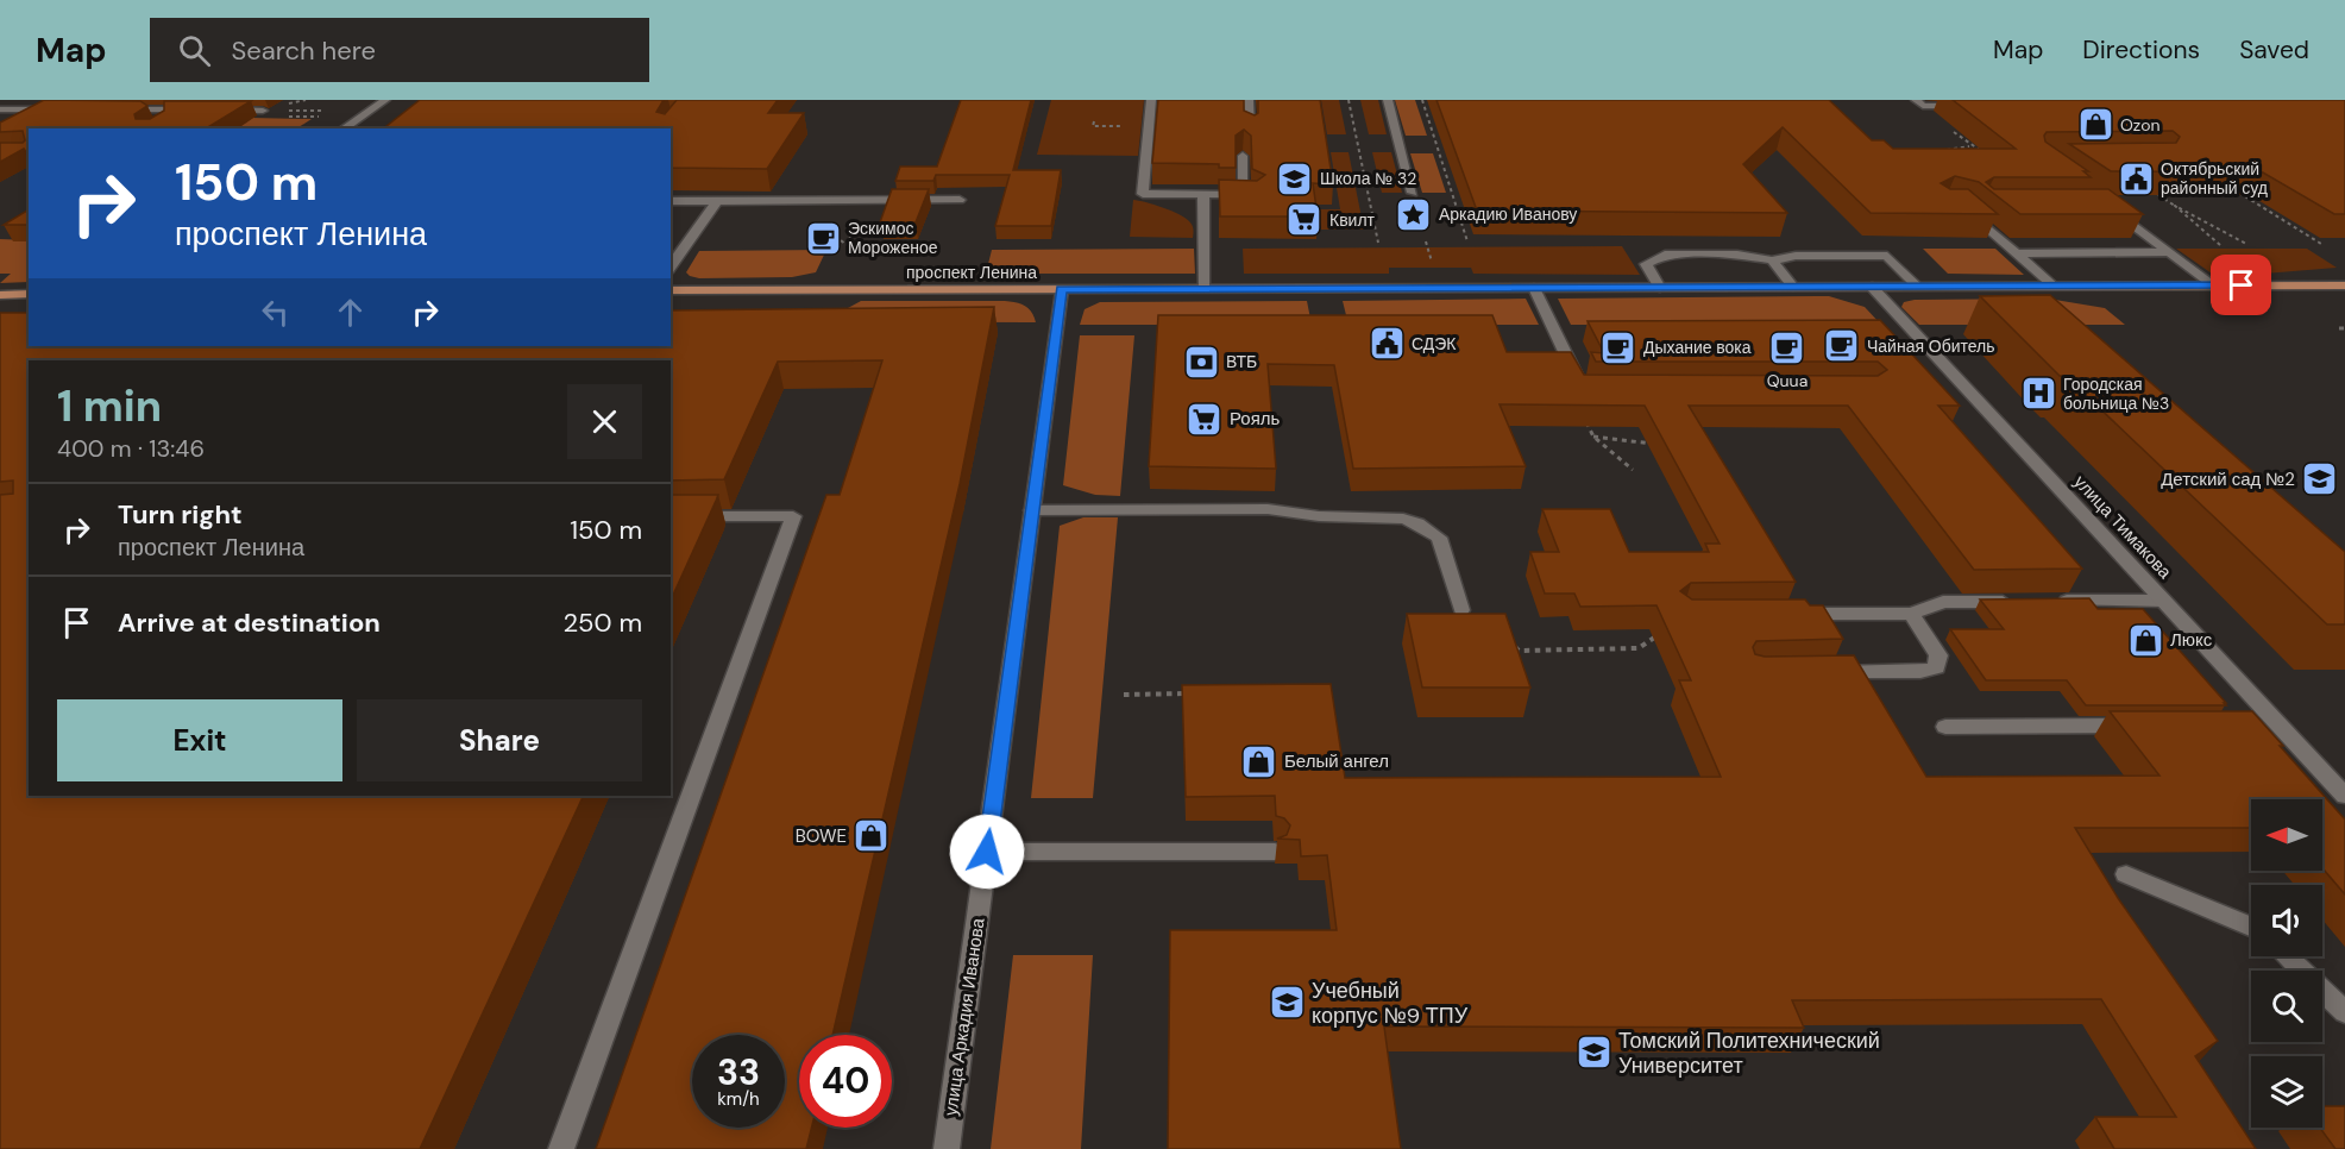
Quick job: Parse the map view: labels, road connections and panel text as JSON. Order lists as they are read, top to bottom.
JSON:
{
  "streets": {
    "main road": ["проспект Ленина"],
    "street": ["улица Тимакова", "улица Аркадия Иванова"]
  },
  "crossings": [
    ["проспект Ленина", "улица Тимакова"],
    ["проспект Ленина", "улица Аркадия Иванова"]
  ],
  "places": {
    "shop": [
      "Ozon",
      "Люкс",
      "Белый ангел",
      "BOWE"
    ],
    "school or university": [
      "Школа № 32",
      "Детский сад №2",
      "Учебный корпус №9 ТПУ",
      "Томский Политехнический Университет"
    ],
    "public building": ["Октябрьский районный суд", "СДЭК"],
    "place": ["Аркадию Иванову"],
    "supermarket": ["Квилт", "Рояль"],
    "cafe": [
      "Эскимос Мороженое",
      "Чайная Обитель",
      "Дыхание вока",
      "Quua"
    ],
    "bank": ["ВТБ"],
    "hospital": ["Городская больница №3"]
  },
  "north": "left",
  "page": {
    "header": "Map",
    "search": "Search here",
    "nav": ["Map", "Directions", "Saved"],
    "turn": ["150 m", "проспект Ленина"],
    "heading": ["1 min", "400 m · 13:46"],
    "list": [
      {
        "name": "Turn right",
        "note": "проспект Ленина",
        "value": "150 m"
      },
      {
        "name": "Arrive at destination",
        "value": "250 m"
      }
    ],
    "buttons": ["Exit", "Share"],
    "speed": "33 km/h",
    "limit": "40"
  }
}
